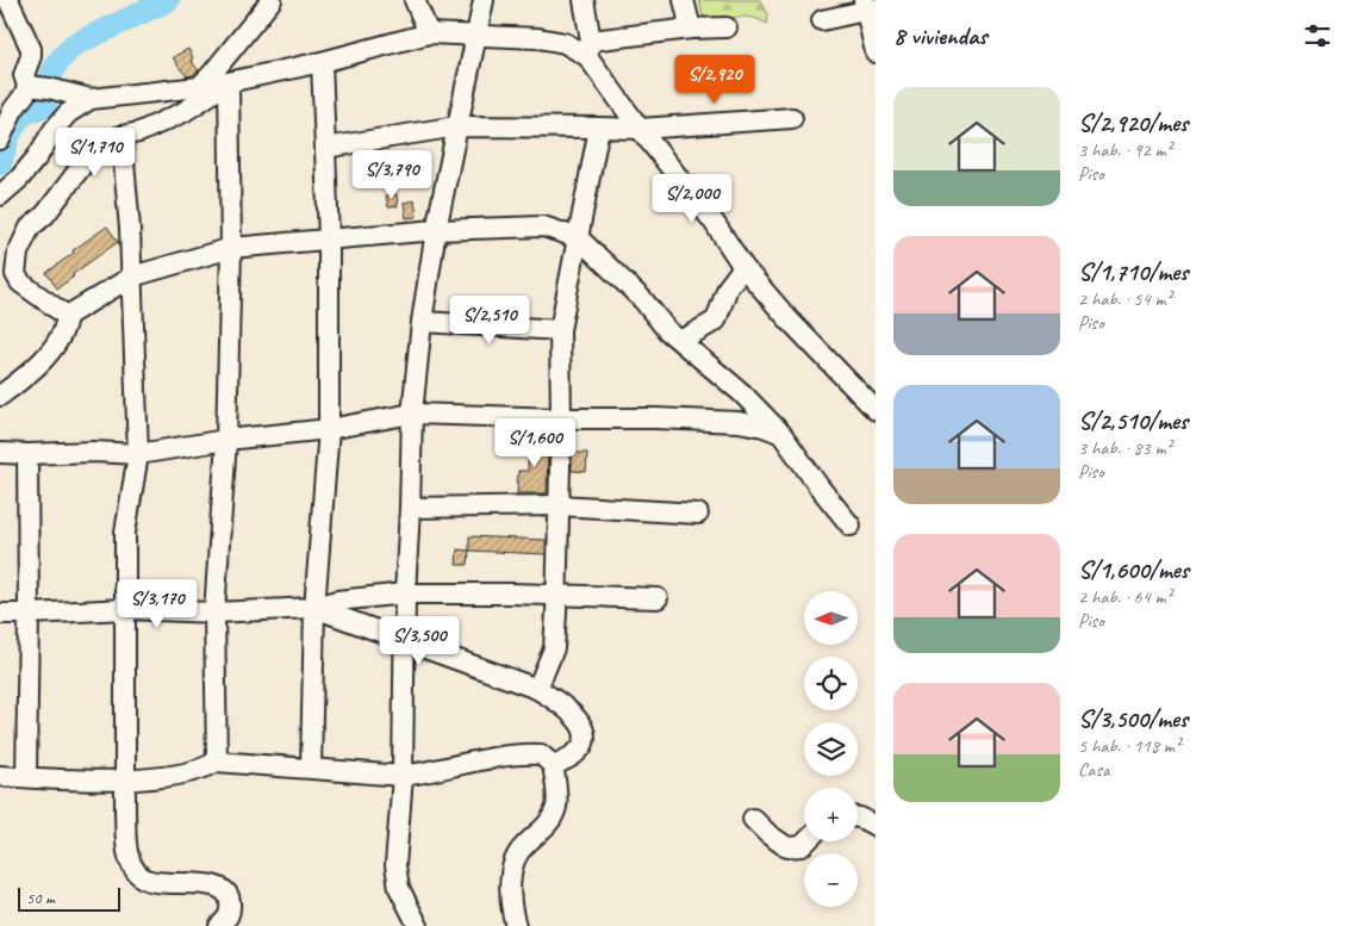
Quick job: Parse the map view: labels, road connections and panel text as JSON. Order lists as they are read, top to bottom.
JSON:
{
  "scale_bar": "50 m",
  "north": "left",
  "page": {
    "heading": "8 viviendas",
    "price": [
      "S/2,920",
      "S/1,710",
      "S/3,790",
      "S/2,000",
      "S/2,510",
      "S/1,600",
      "S/3,170",
      "S/3,500"
    ],
    "list": [
      {
        "name": "S/2,920/mes",
        "note": "3 hab. · 92 m² · Piso"
      },
      {
        "name": "S/1,710/mes",
        "note": "2 hab. · 54 m² · Piso"
      },
      {
        "name": "S/2,510/mes",
        "note": "3 hab. · 83 m² · Piso"
      },
      {
        "name": "S/1,600/mes",
        "note": "2 hab. · 64 m² · Piso"
      },
      {
        "name": "S/3,500/mes",
        "note": "5 hab. · 118 m² · Casa"
      }
    ],
    "map_buttons": ["+", "−"],
    "scale": "50 m"
  }
}
